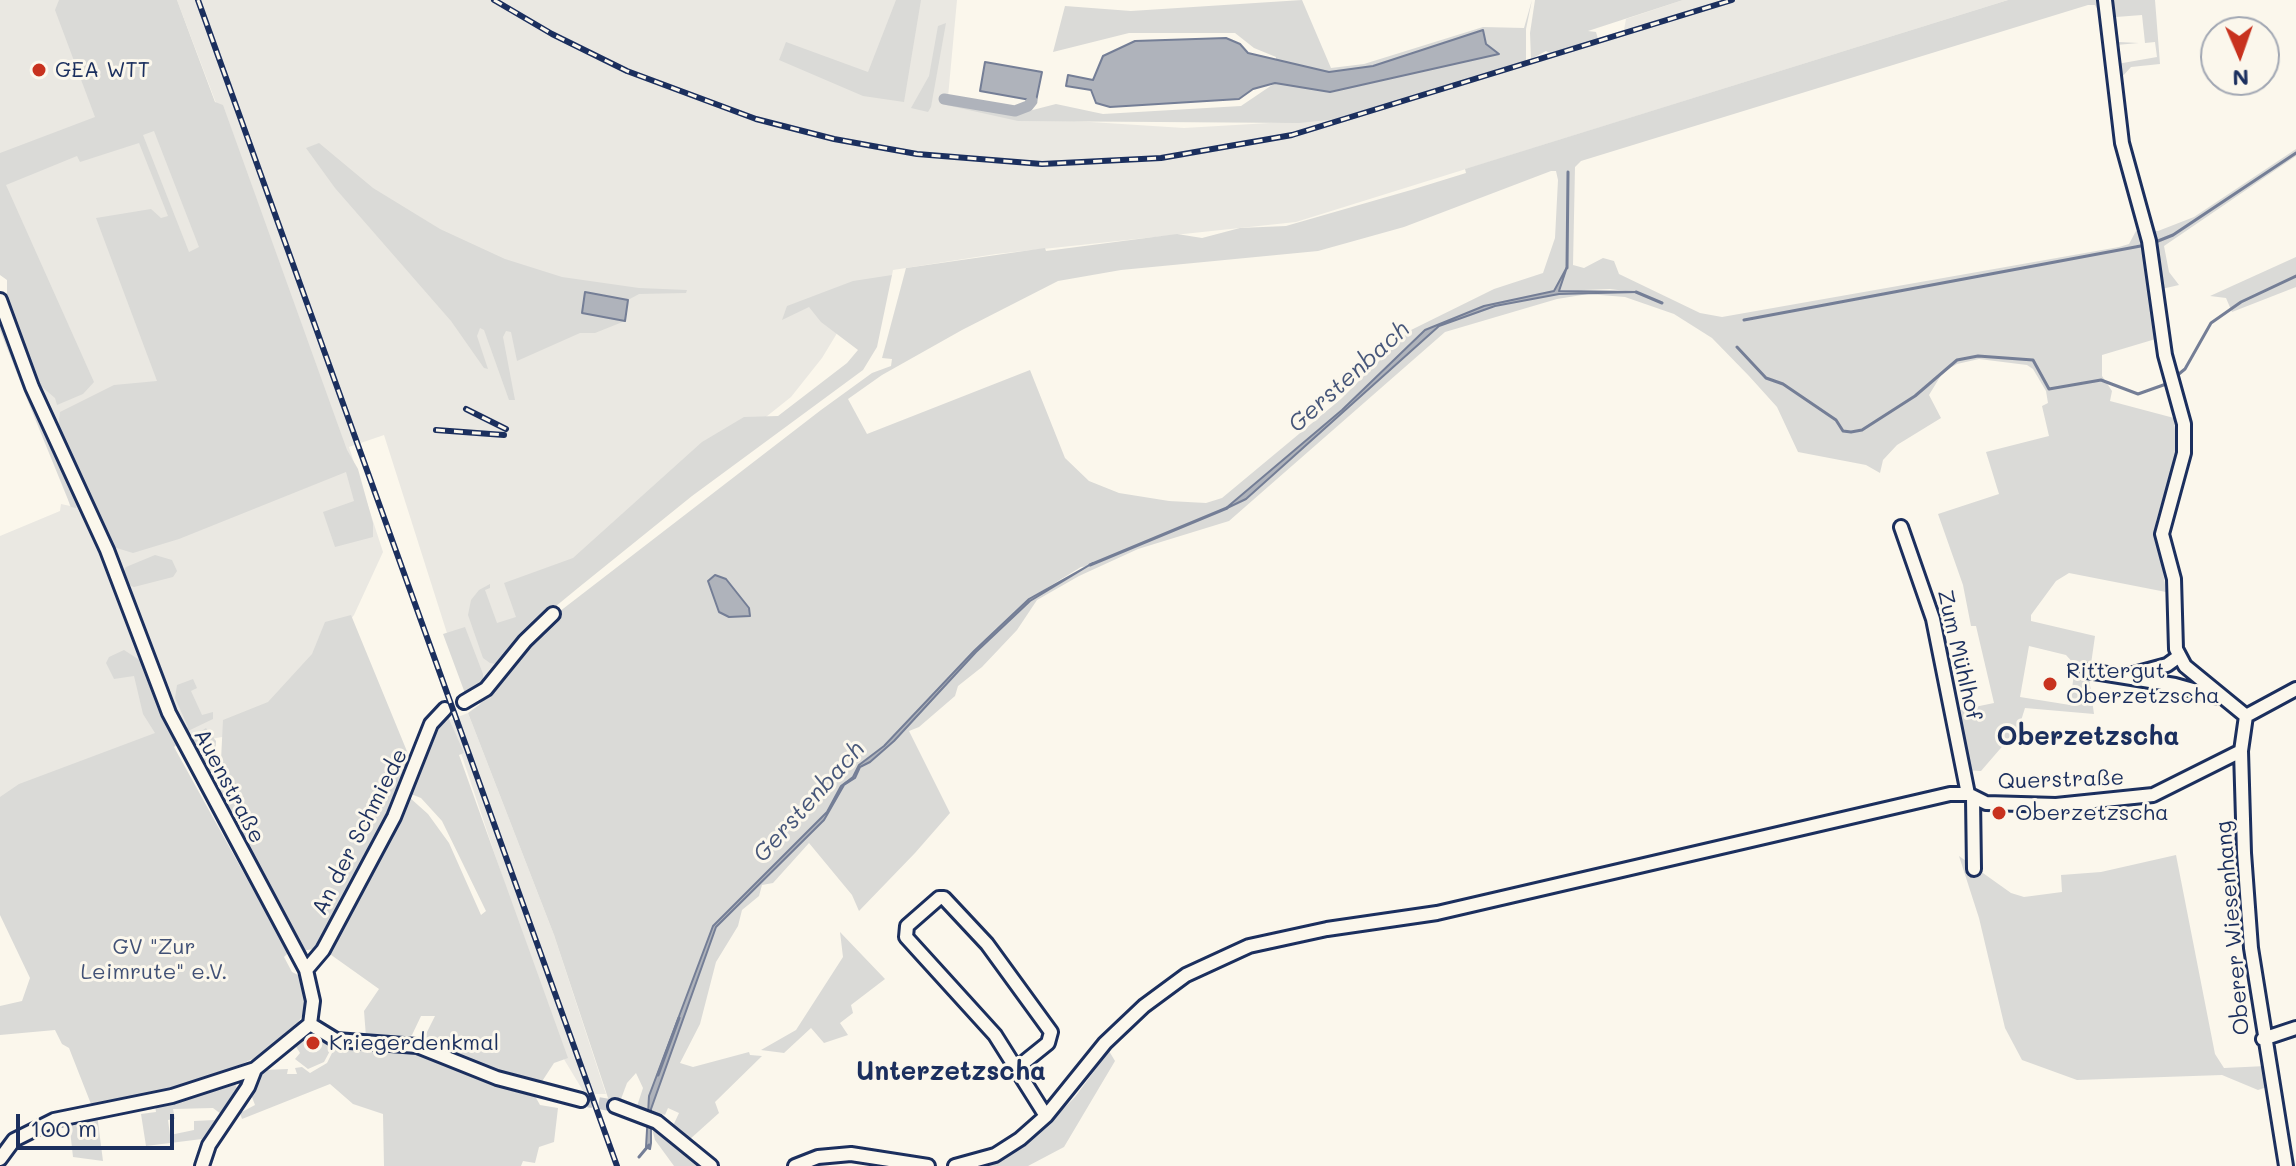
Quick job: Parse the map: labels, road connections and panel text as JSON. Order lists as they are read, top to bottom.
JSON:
{
  "streets": {
    "street": [
      "Zum Mühlhof",
      "Querstraße",
      "Auenstraße",
      "An der Schmiede",
      "Oberer Wiesenhang"
    ]
  },
  "crossings": [
    ["Zum Mühlhof", "Querstraße"],
    ["Querstraße", "Oberer Wiesenhang"],
    ["Auenstraße", "An der Schmiede"]
  ],
  "districts": ["Oberzetzscha", "Unterzetzscha"],
  "water": ["Gerstenbach"],
  "parks": ["GV \"Zur Leimrute\" e.V."],
  "places": [
    "GEA WTT",
    "Rittergut Oberzetzscha",
    "Oberzetzscha",
    "Kriegerdenkmal"
  ],
  "scale_bar": "100 m",
  "north": "bottom"
}
